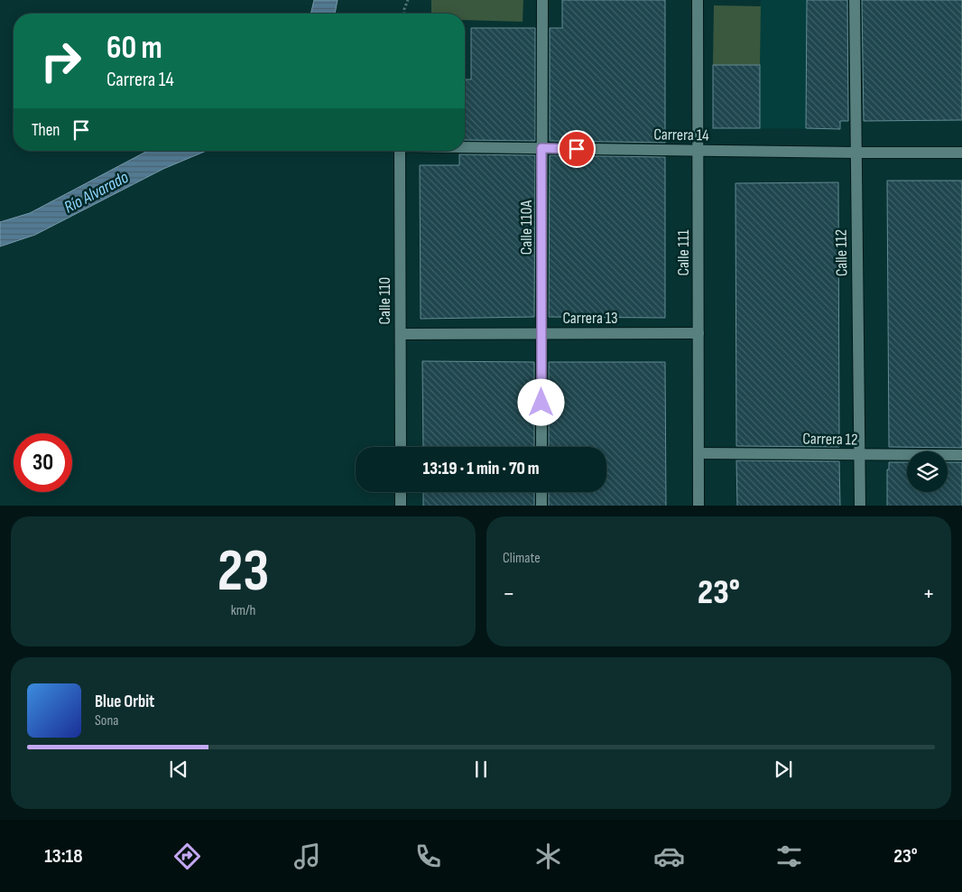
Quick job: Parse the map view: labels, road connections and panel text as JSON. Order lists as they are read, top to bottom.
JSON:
{
  "streets": {
    "street": [
      "Carrera 14",
      "Calle 110A",
      "Calle 111",
      "Calle 112",
      "Calle 110",
      "Carrera 13",
      "Carrera 12"
    ]
  },
  "crossings": [
    ["Carrera 14", "Calle 110A"],
    ["Carrera 14", "Calle 111"],
    ["Carrera 14", "Calle 112"],
    ["Calle 110A", "Carrera 13"],
    ["Calle 111", "Carrera 13"],
    ["Calle 111", "Carrera 12"],
    ["Calle 112", "Carrera 12"],
    ["Calle 110", "Carrera 13"]
  ],
  "water": ["Río Alvarado"],
  "page": {
    "turn": ["60 m", "Carrera 14"],
    "then": "Then",
    "limit": "30",
    "trip": "13:19 · 1 min · 70 m",
    "tile": [
      ["23", "km/h"],
      "Climate"
    ],
    "heat": ["−", "23°", "+"],
    "song": ["Blue Orbit", "Sona"],
    "tabs": ["13:18", "23°"]
  }
}
